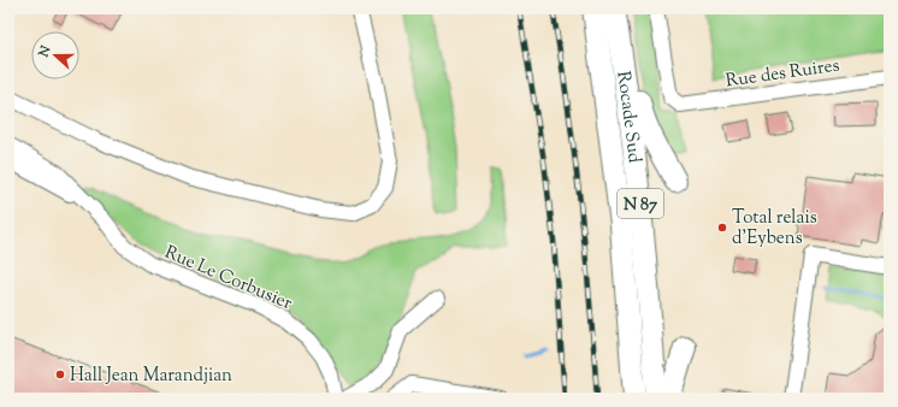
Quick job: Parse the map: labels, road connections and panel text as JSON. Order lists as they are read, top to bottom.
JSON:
{
  "streets": {
    "highway": ["Rocade Sud", "N 87"],
    "street": ["Rue des Ruires", "Rue Le Corbusier"]
  },
  "places": ["Total relais d'Eybens", "Hall Jean Marandjian"],
  "north": "left"
}
